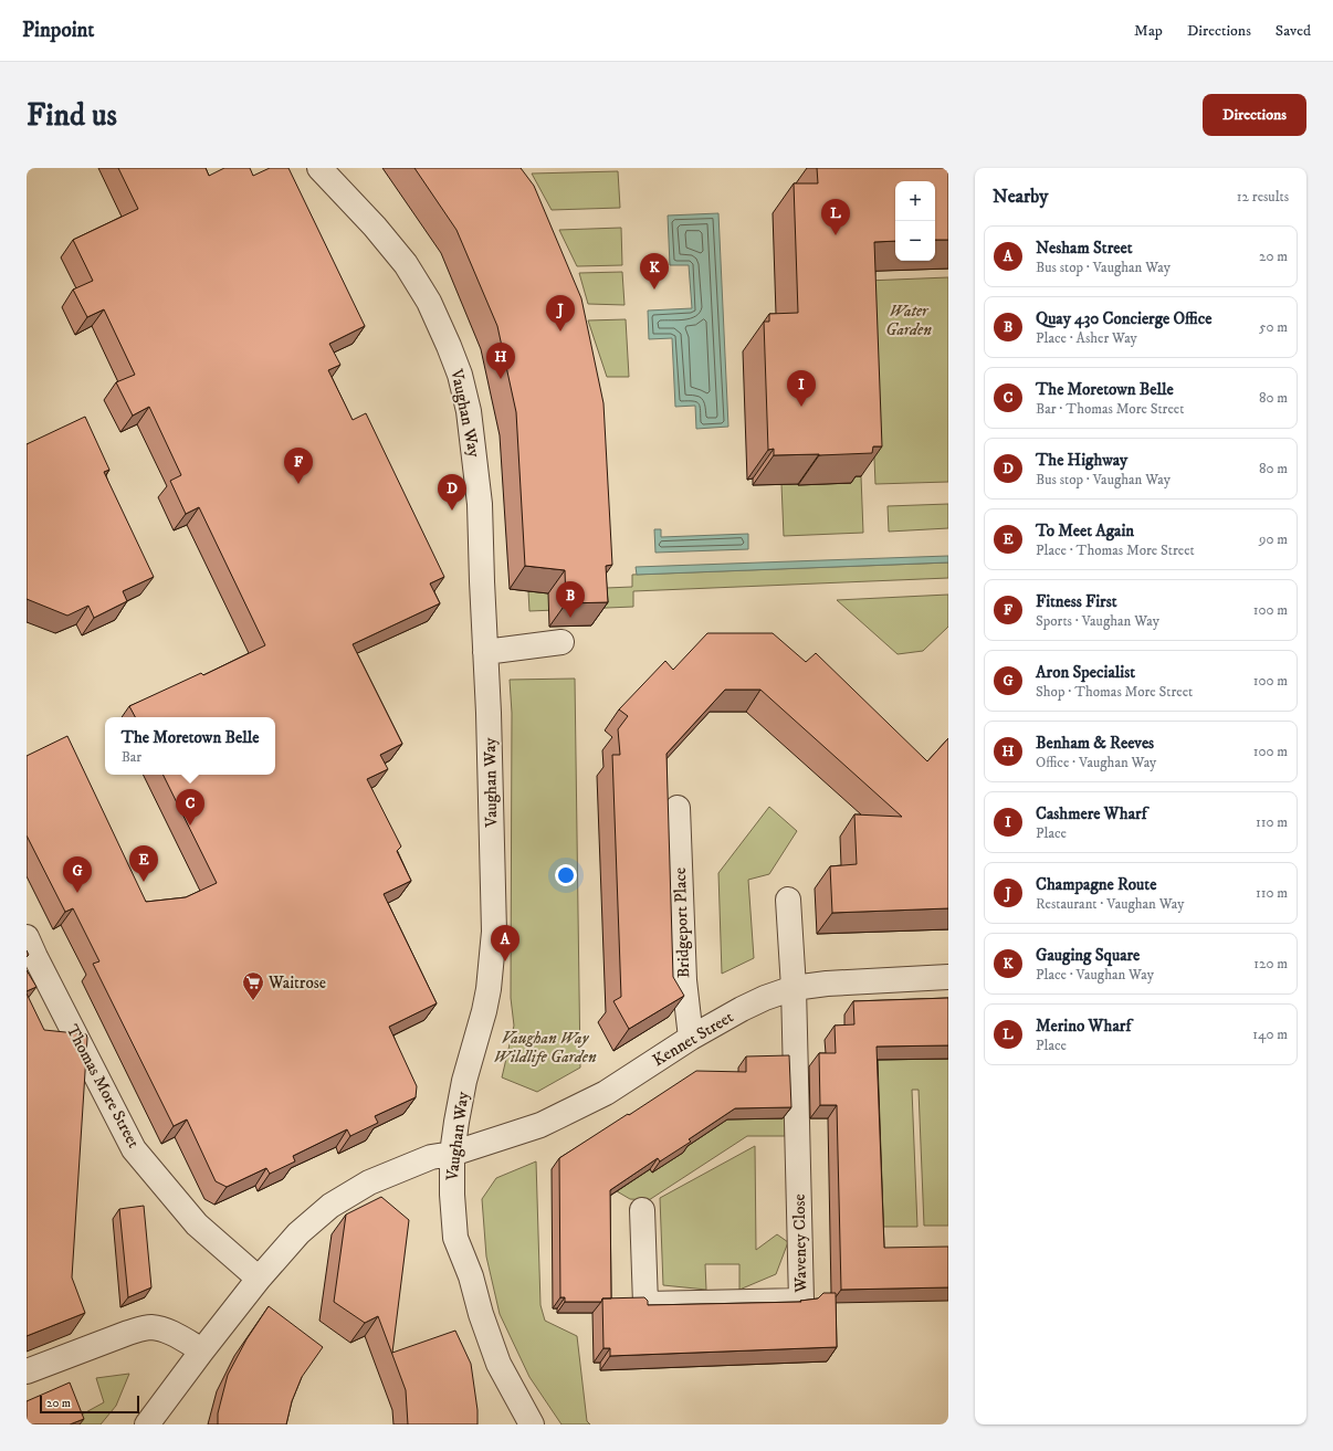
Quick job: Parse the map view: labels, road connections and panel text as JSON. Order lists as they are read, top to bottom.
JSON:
{
  "streets": {
    "street": [
      "Vaughan Way",
      "Bridgeport Place",
      "Kennet Street",
      "Thomas More Street",
      "Waveney Close"
    ]
  },
  "crossings": [
    ["Vaughan Way", "Kennet Street"],
    ["Bridgeport Place", "Kennet Street"],
    ["Kennet Street", "Thomas More Street"],
    ["Kennet Street", "Waveney Close"]
  ],
  "parks": ["Water Garden", "Vaughan Way Wildlife Garden"],
  "places": {
    "supermarket": ["Waitrose"]
  },
  "scale_bar": "20 m",
  "page": {
    "header": "Pinpoint",
    "nav": ["Map", "Directions", "Saved"],
    "buttons": "Directions",
    "title": "Find us",
    "heading": ["Nearby", "12 results"],
    "map_buttons": ["+", "−"],
    "pins": [
      "L",
      "K",
      "J",
      "H",
      "I",
      "F",
      "D",
      "B",
      "C",
      "E",
      "G",
      "A"
    ],
    "list": [
      {
        "mark": "A",
        "name": "Nesham Street",
        "note": "Bus stop · Vaughan Way",
        "value": "20 m"
      },
      {
        "mark": "B",
        "name": "Quay 430 Concierge Office",
        "note": "Place · Asher Way",
        "value": "50 m"
      },
      {
        "mark": "C",
        "name": "The Moretown Belle",
        "note": "Bar · Thomas More Street",
        "value": "80 m"
      },
      {
        "mark": "D",
        "name": "The Highway",
        "note": "Bus stop · Vaughan Way",
        "value": "80 m"
      },
      {
        "mark": "E",
        "name": "To Meet Again",
        "note": "Place · Thomas More Street",
        "value": "90 m"
      },
      {
        "mark": "F",
        "name": "Fitness First",
        "note": "Sports · Vaughan Way",
        "value": "100 m"
      },
      {
        "mark": "G",
        "name": "Aron Specialist",
        "note": "Shop · Thomas More Street",
        "value": "100 m"
      },
      {
        "mark": "H",
        "name": "Benham & Reeves",
        "note": "Office · Vaughan Way",
        "value": "100 m"
      },
      {
        "mark": "I",
        "name": "Cashmere Wharf",
        "note": "Place",
        "value": "110 m"
      },
      {
        "mark": "J",
        "name": "Champagne Route",
        "note": "Restaurant · Vaughan Way",
        "value": "110 m"
      },
      {
        "mark": "K",
        "name": "Gauging Square",
        "note": "Place · Vaughan Way",
        "value": "120 m"
      },
      {
        "mark": "L",
        "name": "Merino Wharf",
        "note": "Place",
        "value": "140 m"
      }
    ],
    "popup": ["The Moretown Belle", "Bar"],
    "scale": "20 m"
  }
}
